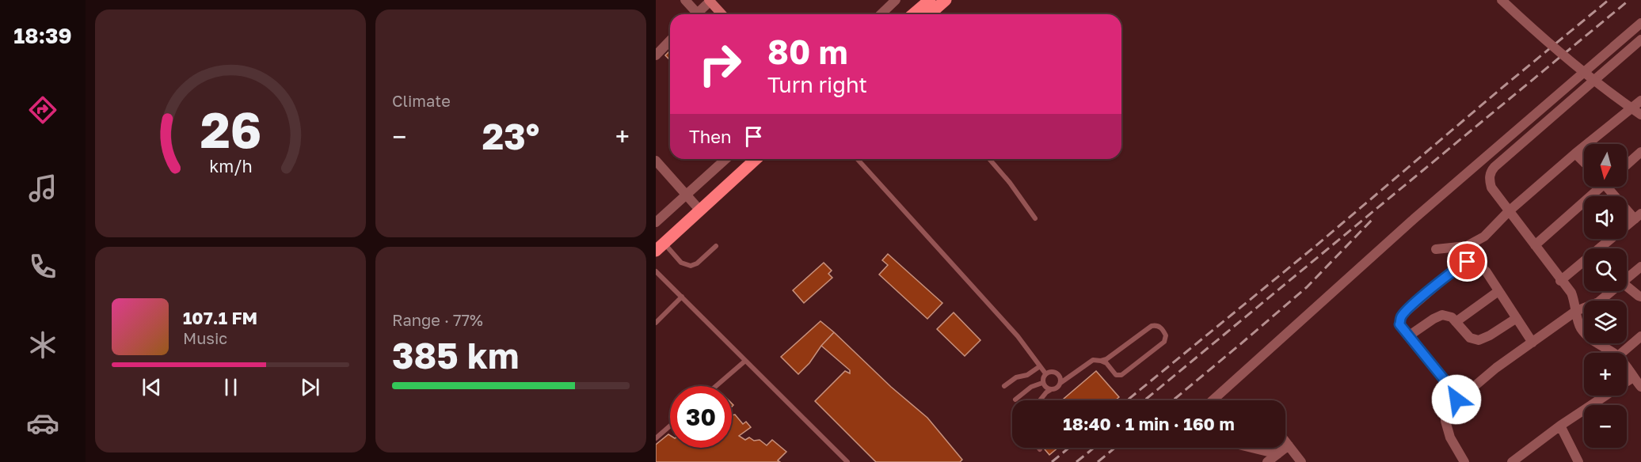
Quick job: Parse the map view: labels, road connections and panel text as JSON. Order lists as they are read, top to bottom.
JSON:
{
  "north": "bottom",
  "page": {
    "tabs": "18:39",
    "tile": [
      "Climate",
      ["Range · 77%", "385 km"]
    ],
    "turn": ["80 m", "Turn right"],
    "then": "Then",
    "heat": ["−", "23°", "+"],
    "map_buttons": ["+", "−"],
    "song": ["107.1 FM", "Music"],
    "limit": "30",
    "trip": "18:40 · 1 min · 160 m",
    "gauge": ["26", "km/h"]
  }
}
